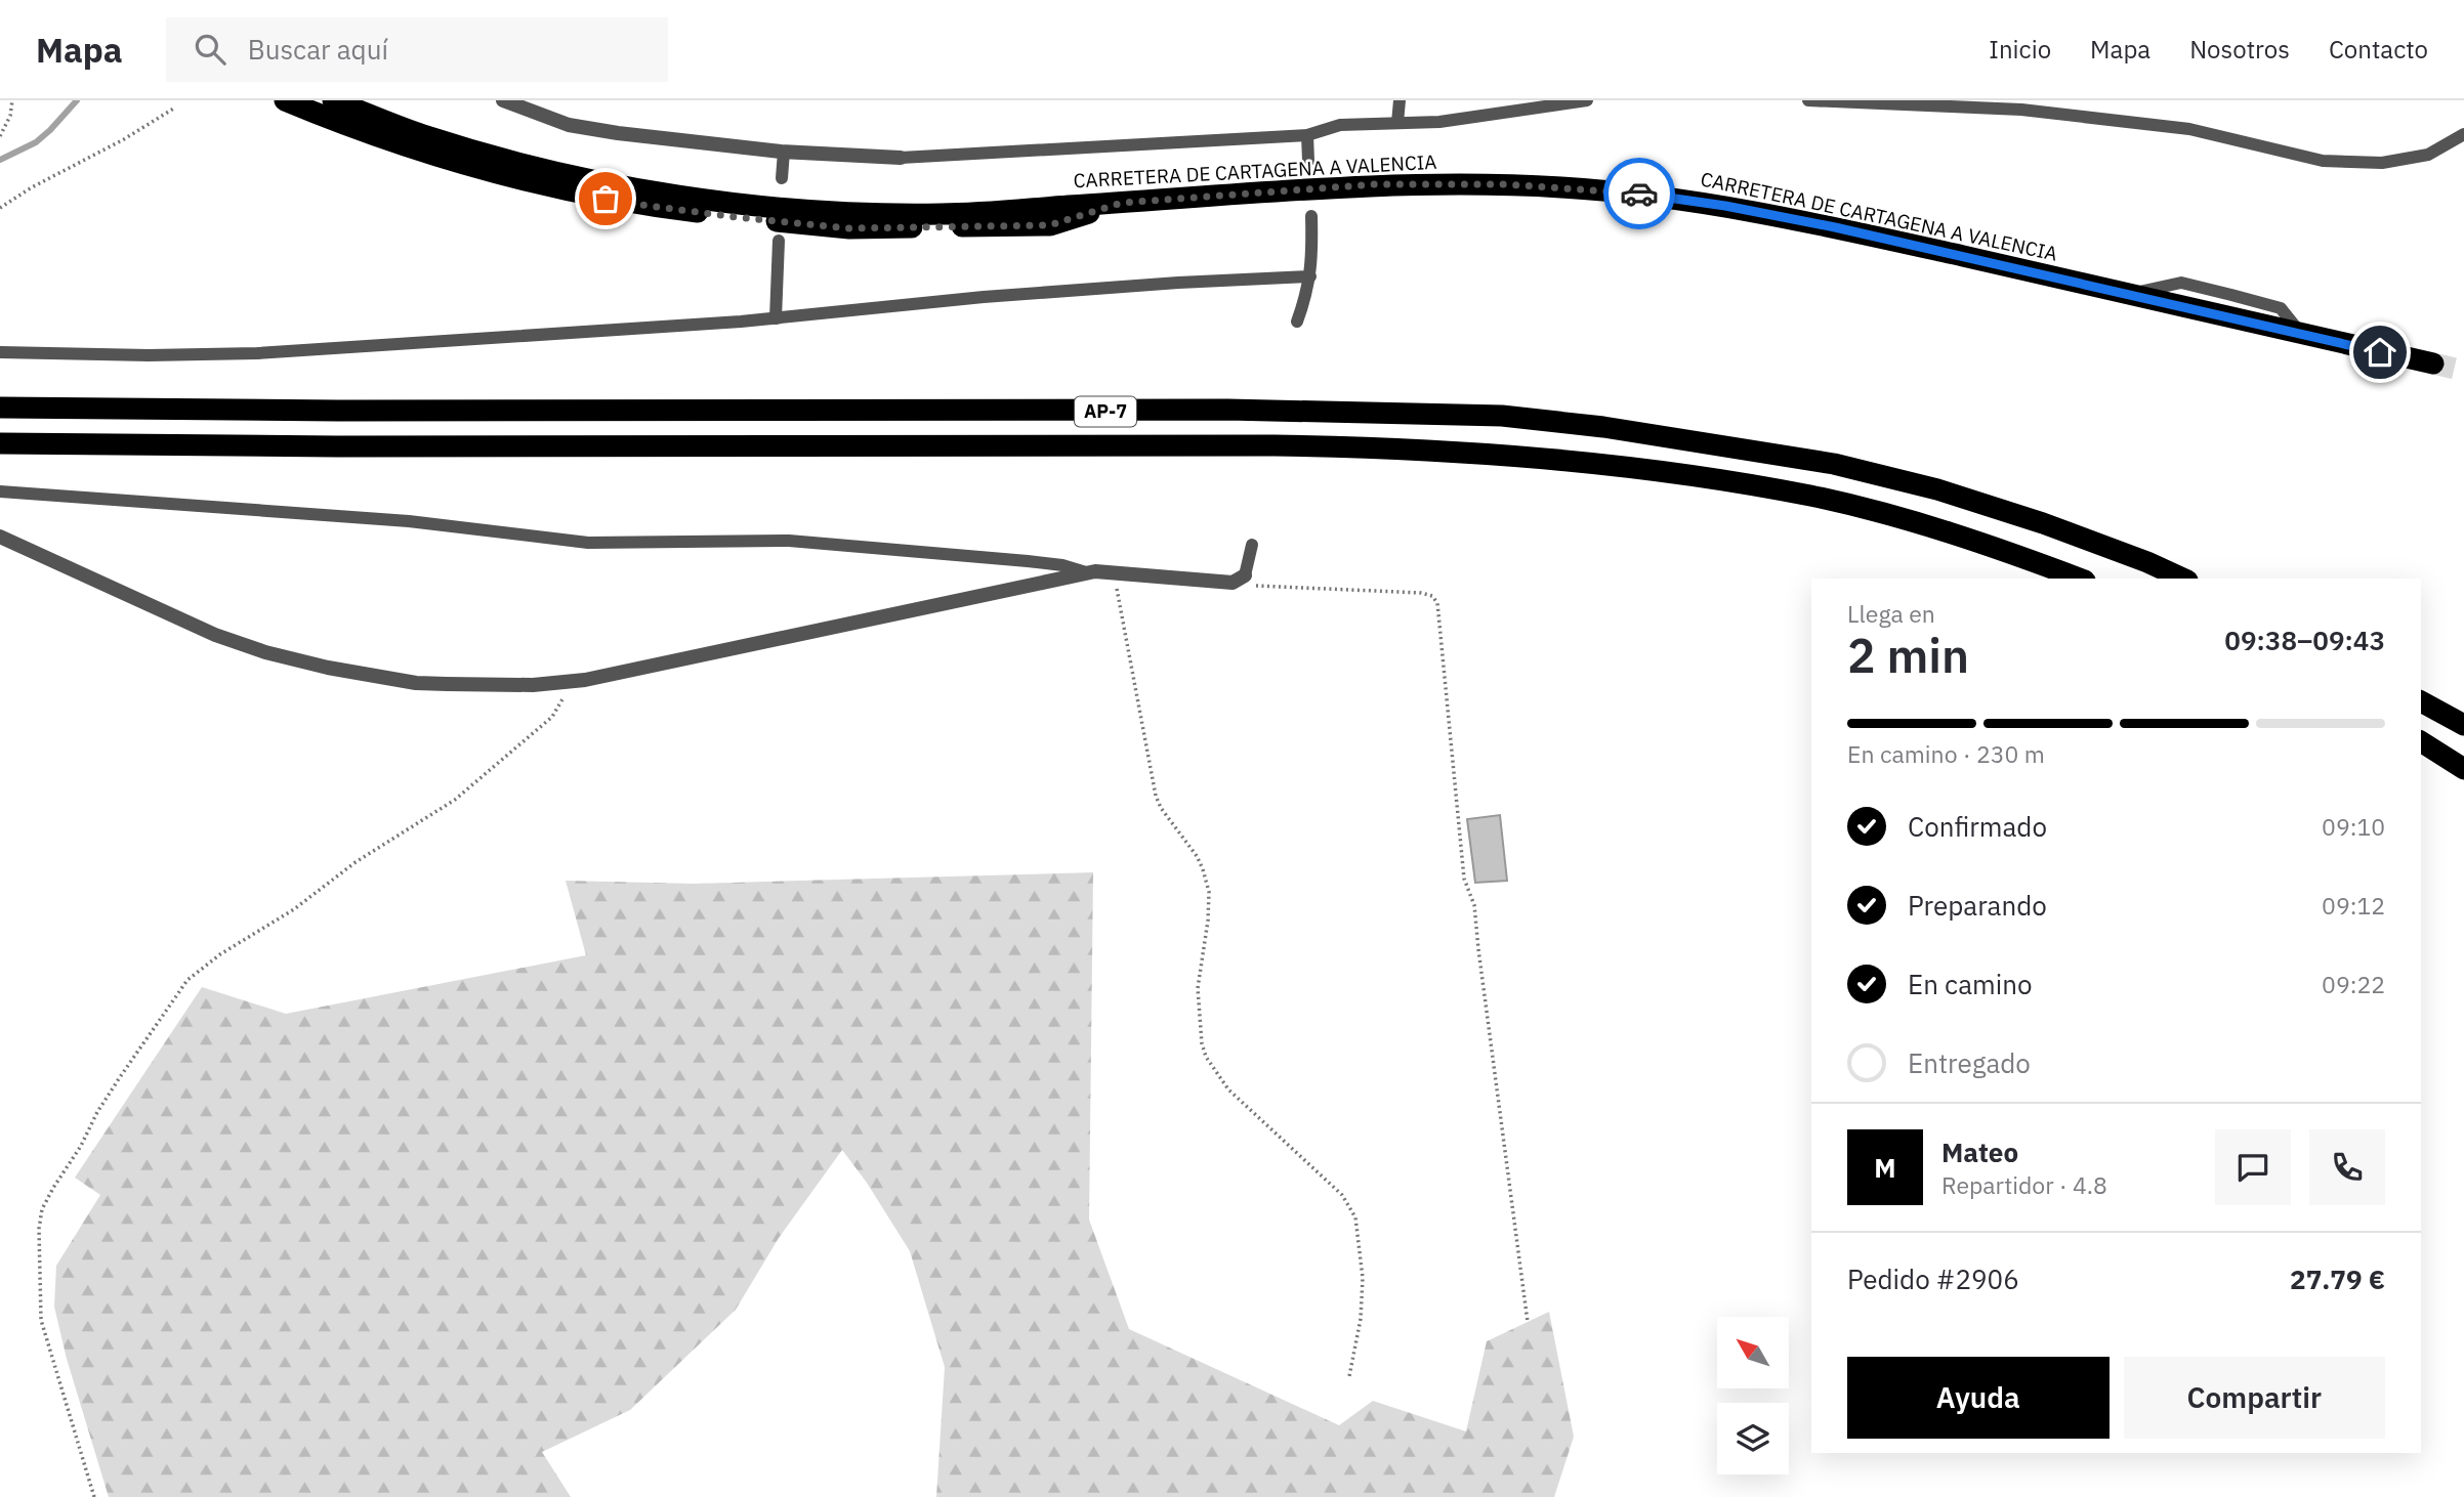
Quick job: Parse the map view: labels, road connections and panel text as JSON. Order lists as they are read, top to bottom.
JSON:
{
  "streets": {
    "highway": ["CARRETERA DE CARTAGENA A VALENCIA", "AP-7"]
  },
  "north": "top left",
  "page": {
    "header": "Mapa",
    "search": "Buscar aquí",
    "nav": [
      "Inicio",
      "Mapa",
      "Nosotros",
      "Contacto"
    ],
    "heading": ["2 min", "Llega en", "09:38–09:43"],
    "panel": [
      "Mateo",
      "Repartidor · 4.8",
      "Pedido #2906",
      "27.79 €"
    ],
    "bar": "En camino · 230 m",
    "list": [
      ["Confirmado", "09:10"],
      ["Preparando", "09:12"],
      ["En camino", "09:22"],
      "Entregado"
    ],
    "round": "M",
    "buttons": ["Ayuda", "Compartir"]
  }
}
